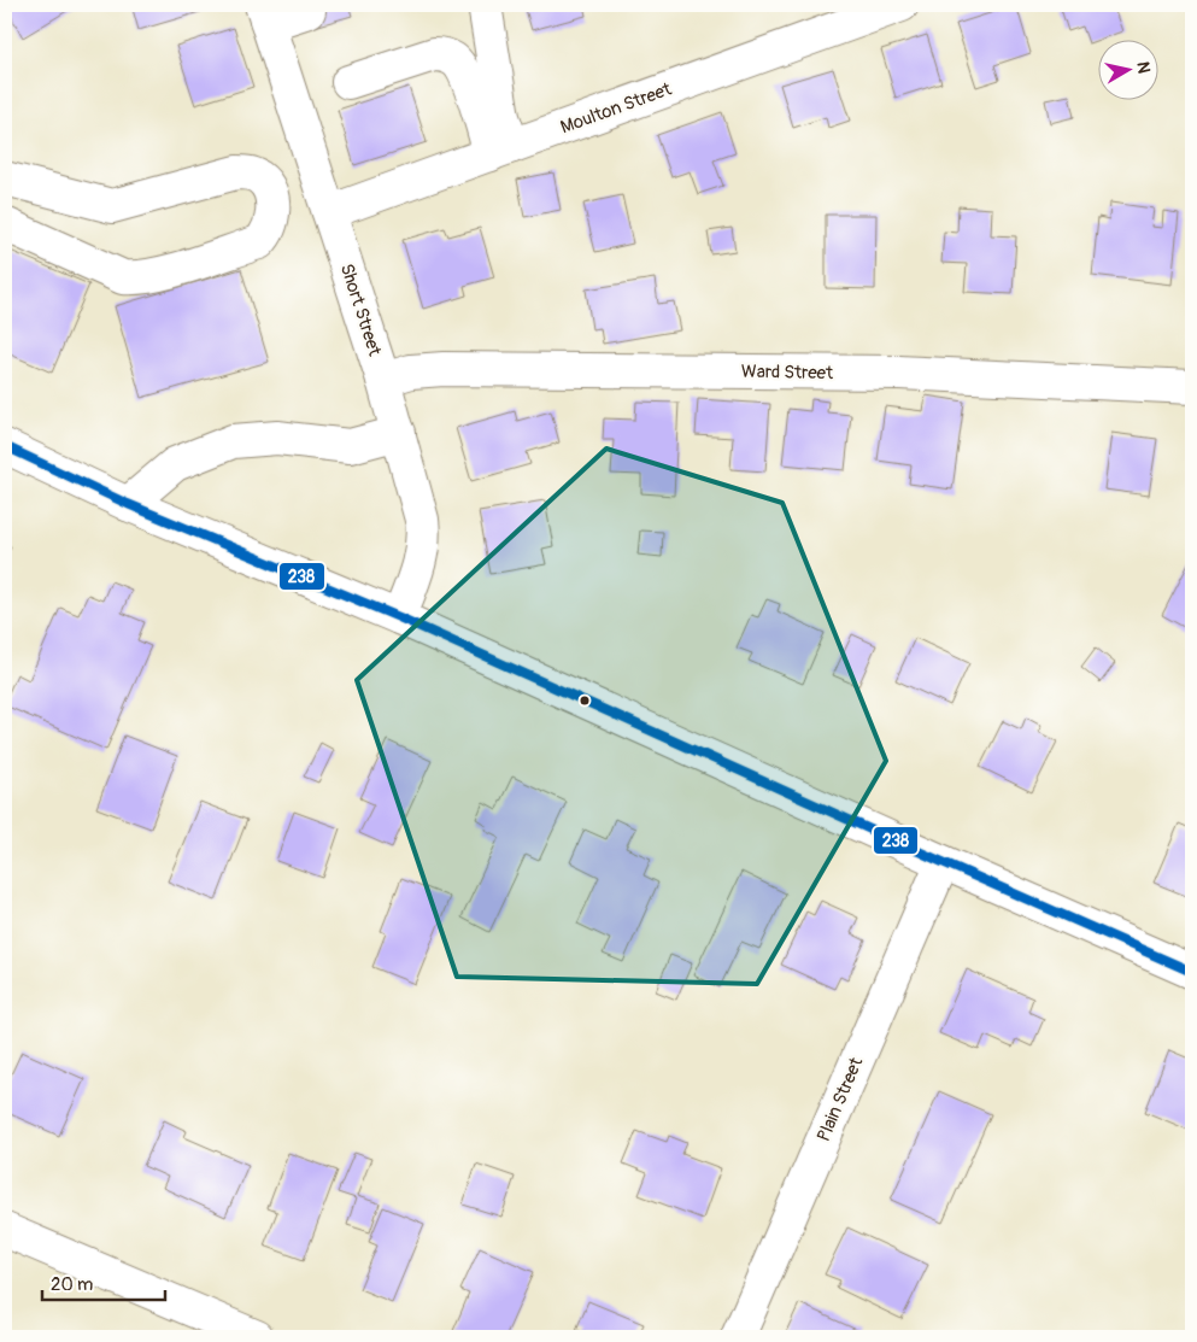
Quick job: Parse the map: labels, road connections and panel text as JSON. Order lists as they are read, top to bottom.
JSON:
{
  "streets": {
    "street": [
      "Moulton Street",
      "Short Street",
      "Ward Street",
      "Plain Street"
    ]
  },
  "crossings": [
    ["Moulton Street", "Short Street"],
    ["Short Street", "Ward Street"]
  ],
  "lines": ["transit line 238"],
  "scale_bar": "20 m",
  "north": "right"
}
